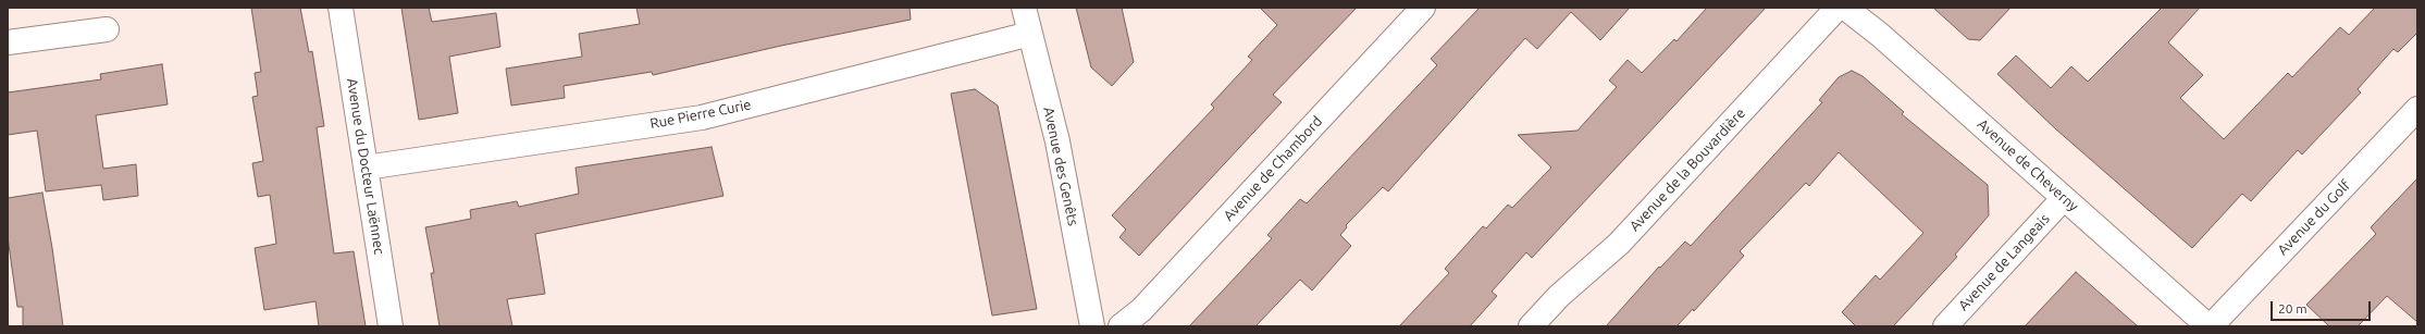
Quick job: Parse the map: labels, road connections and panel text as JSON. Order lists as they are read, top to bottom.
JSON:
{
  "streets": {
    "street": [
      "Rue Pierre Curie",
      "Avenue de Cheverny",
      "Avenue du Docteur Laënnec",
      "Avenue des Genêts",
      "Avenue de Chambord",
      "Avenue de la Bouvardière",
      "Avenue du Golf",
      "Avenue de Langeais"
    ]
  },
  "crossings": [
    ["Rue Pierre Curie", "Avenue du Docteur Laënnec"],
    ["Rue Pierre Curie", "Avenue des Genêts"],
    ["Avenue de Cheverny", "Avenue du Golf"],
    ["Avenue de Cheverny", "Avenue de Langeais"]
  ],
  "scale_bar": "20 m"
}
